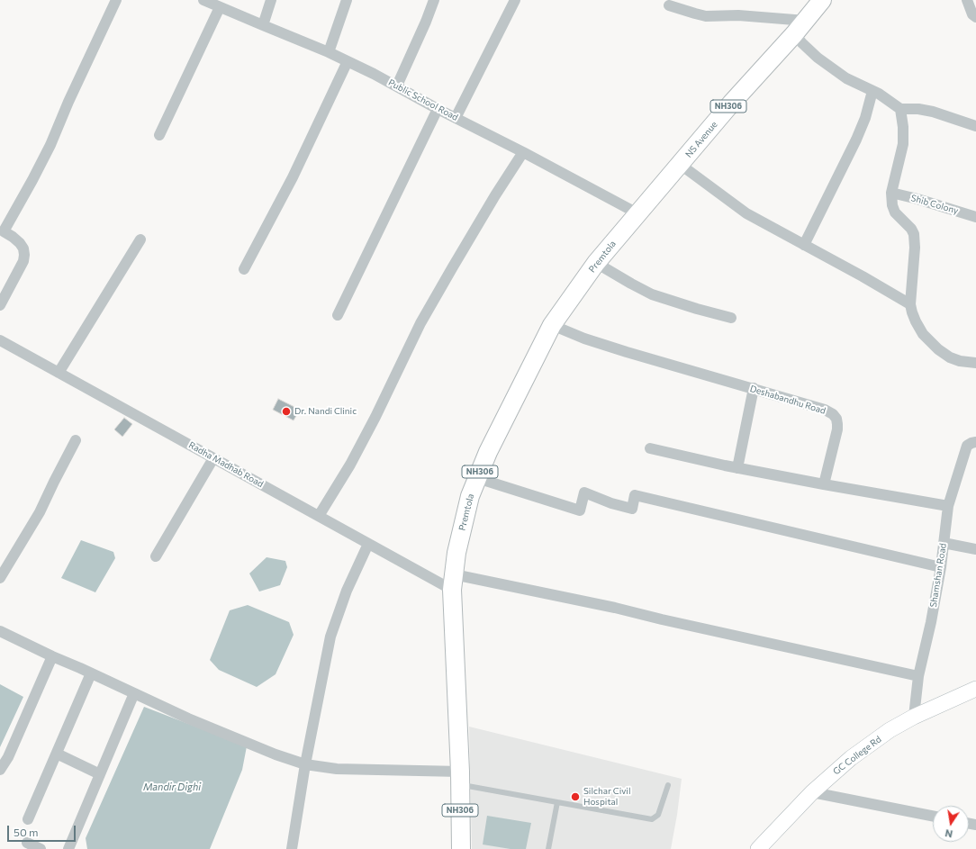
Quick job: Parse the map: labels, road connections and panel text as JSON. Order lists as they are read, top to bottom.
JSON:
{
  "streets": {
    "highway": ["NH306", "NS Avenue", "Premtola"],
    "main road": ["GC College Rd"],
    "street": [
      "Public School Road",
      "Shib Colony",
      "Deshabandhu Road",
      "Radha Madhab Road",
      "Shamshan Road"
    ]
  },
  "crossings": [
    ["Public School Road", "NS Avenue"],
    ["Public School Road", "Premtola"],
    ["NH306", "Premtola"],
    ["NS Avenue", "Premtola"],
    ["Premtola", "Deshabandhu Road"],
    ["Premtola", "Radha Madhab Road"],
    ["Radha Madhab Road", "Shamshan Road"],
    ["Shamshan Road", "GC College Rd"]
  ],
  "water": ["Mandir Dighi"],
  "places": ["Dr. Nandi Clinic", "Silchar Civil Hospital"],
  "scale_bar": "50 m",
  "north": "bottom"
}
